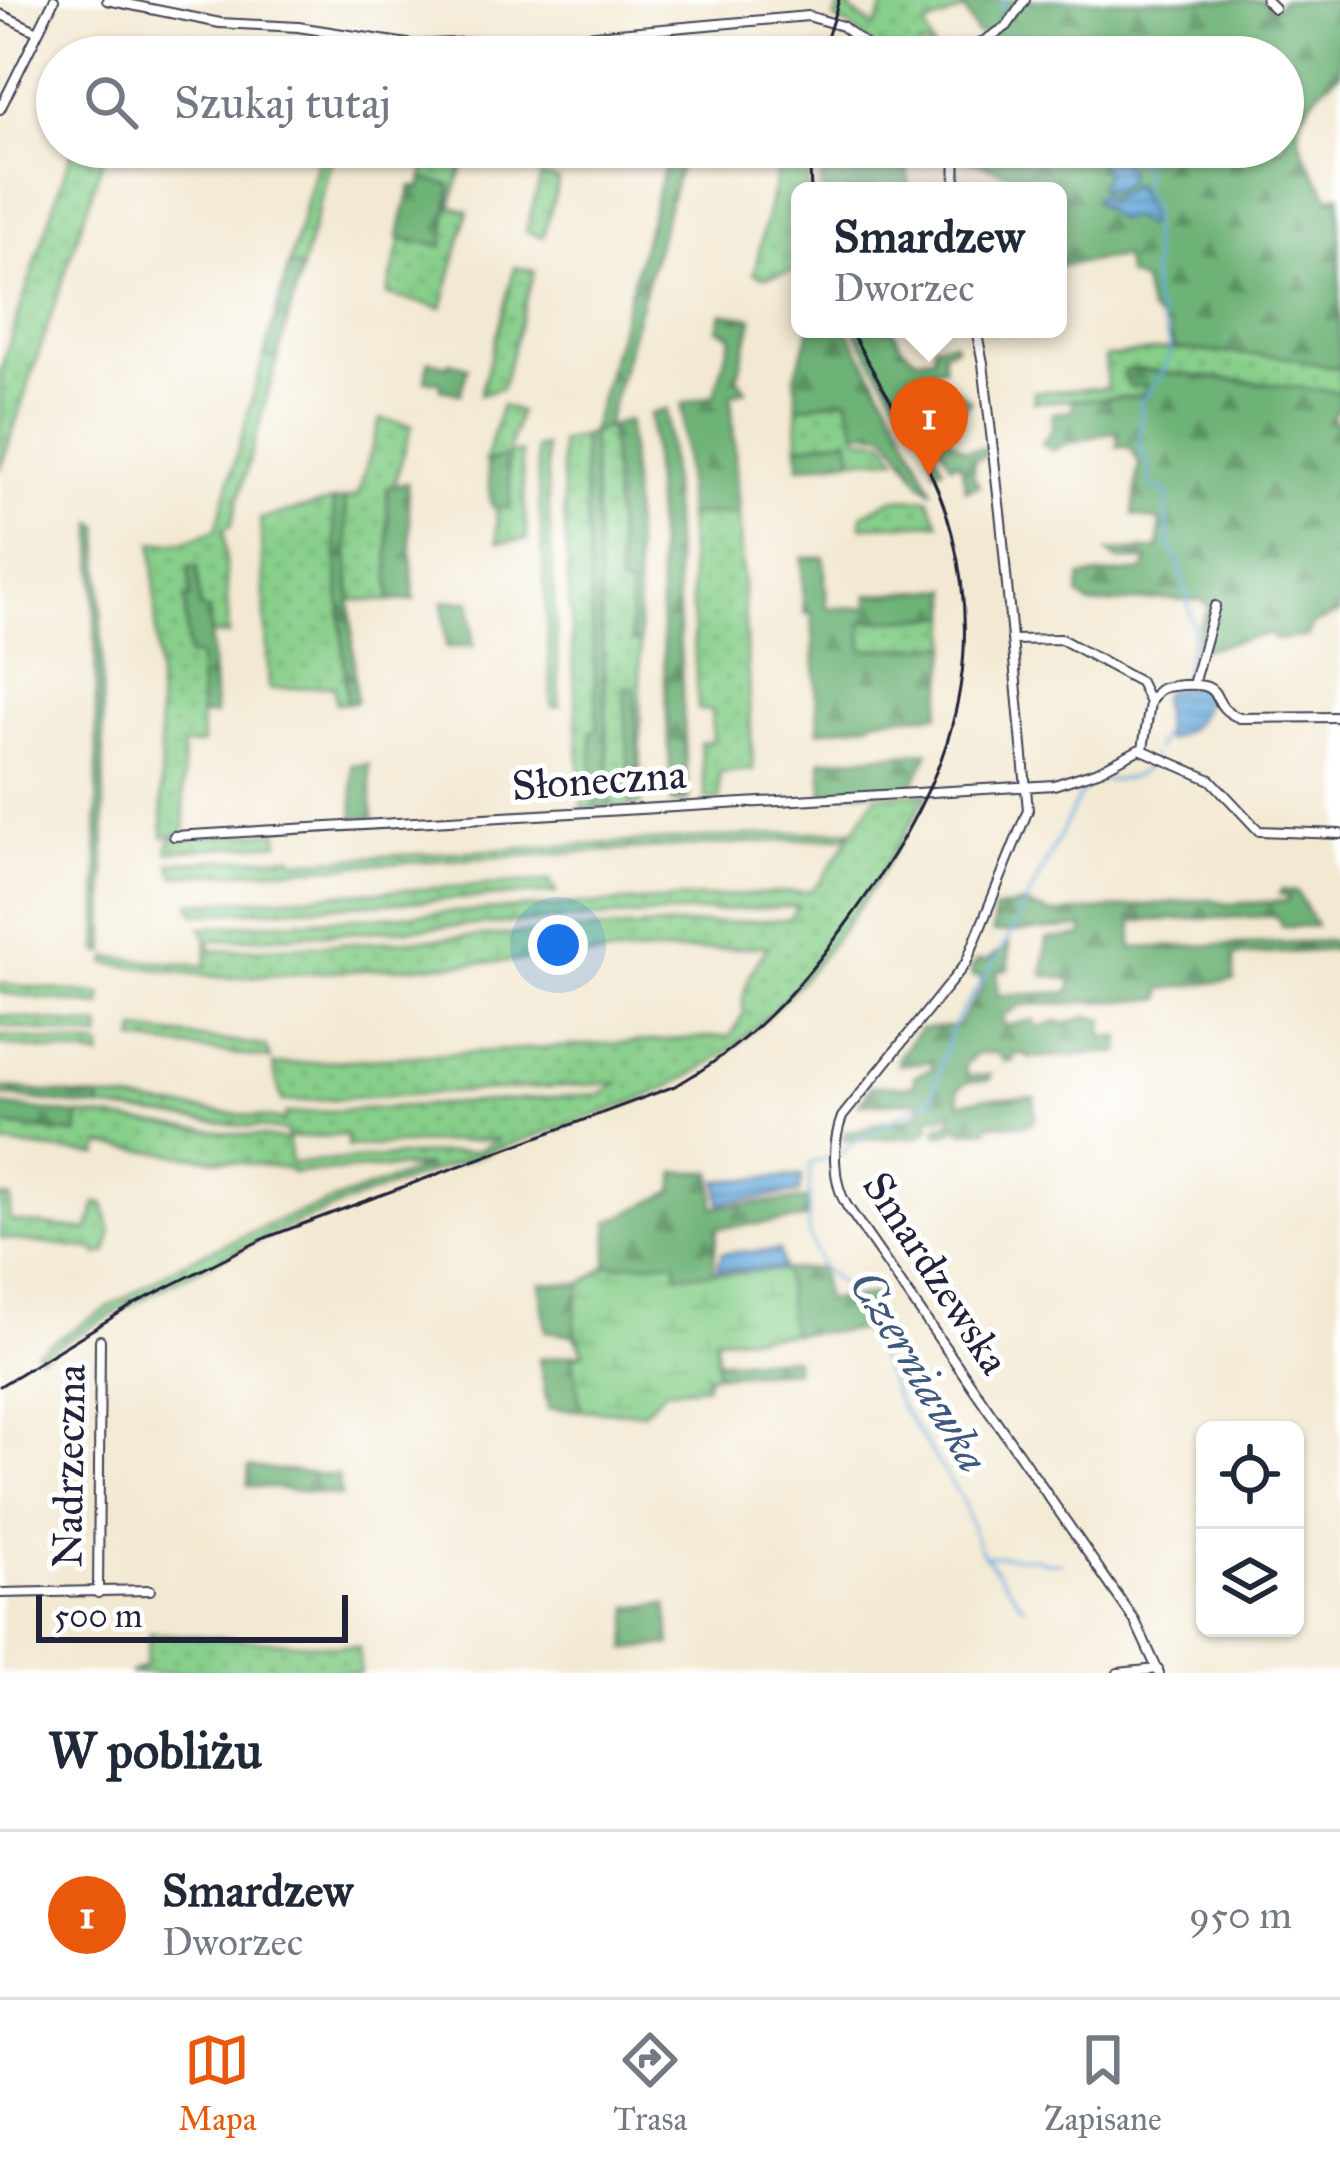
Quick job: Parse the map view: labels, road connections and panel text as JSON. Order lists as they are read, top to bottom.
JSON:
{
  "streets": {
    "street": ["Słoneczna", "Smardzewska", "Nadrzeczna"]
  },
  "crossings": [
    ["Słoneczna", "Smardzewska"]
  ],
  "water": ["Czerniawka"],
  "scale_bar": "500 m",
  "page": {
    "search": "Szukaj tutaj",
    "popup": ["Smardzew", "Dworzec"],
    "pins": "1",
    "scale": "500 m",
    "heading": "W pobliżu",
    "list": [
      {
        "mark": "1",
        "name": "Smardzew",
        "note": "Dworzec",
        "value": "950 m"
      }
    ],
    "nav": ["Mapa", "Trasa", "Zapisane"]
  }
}
